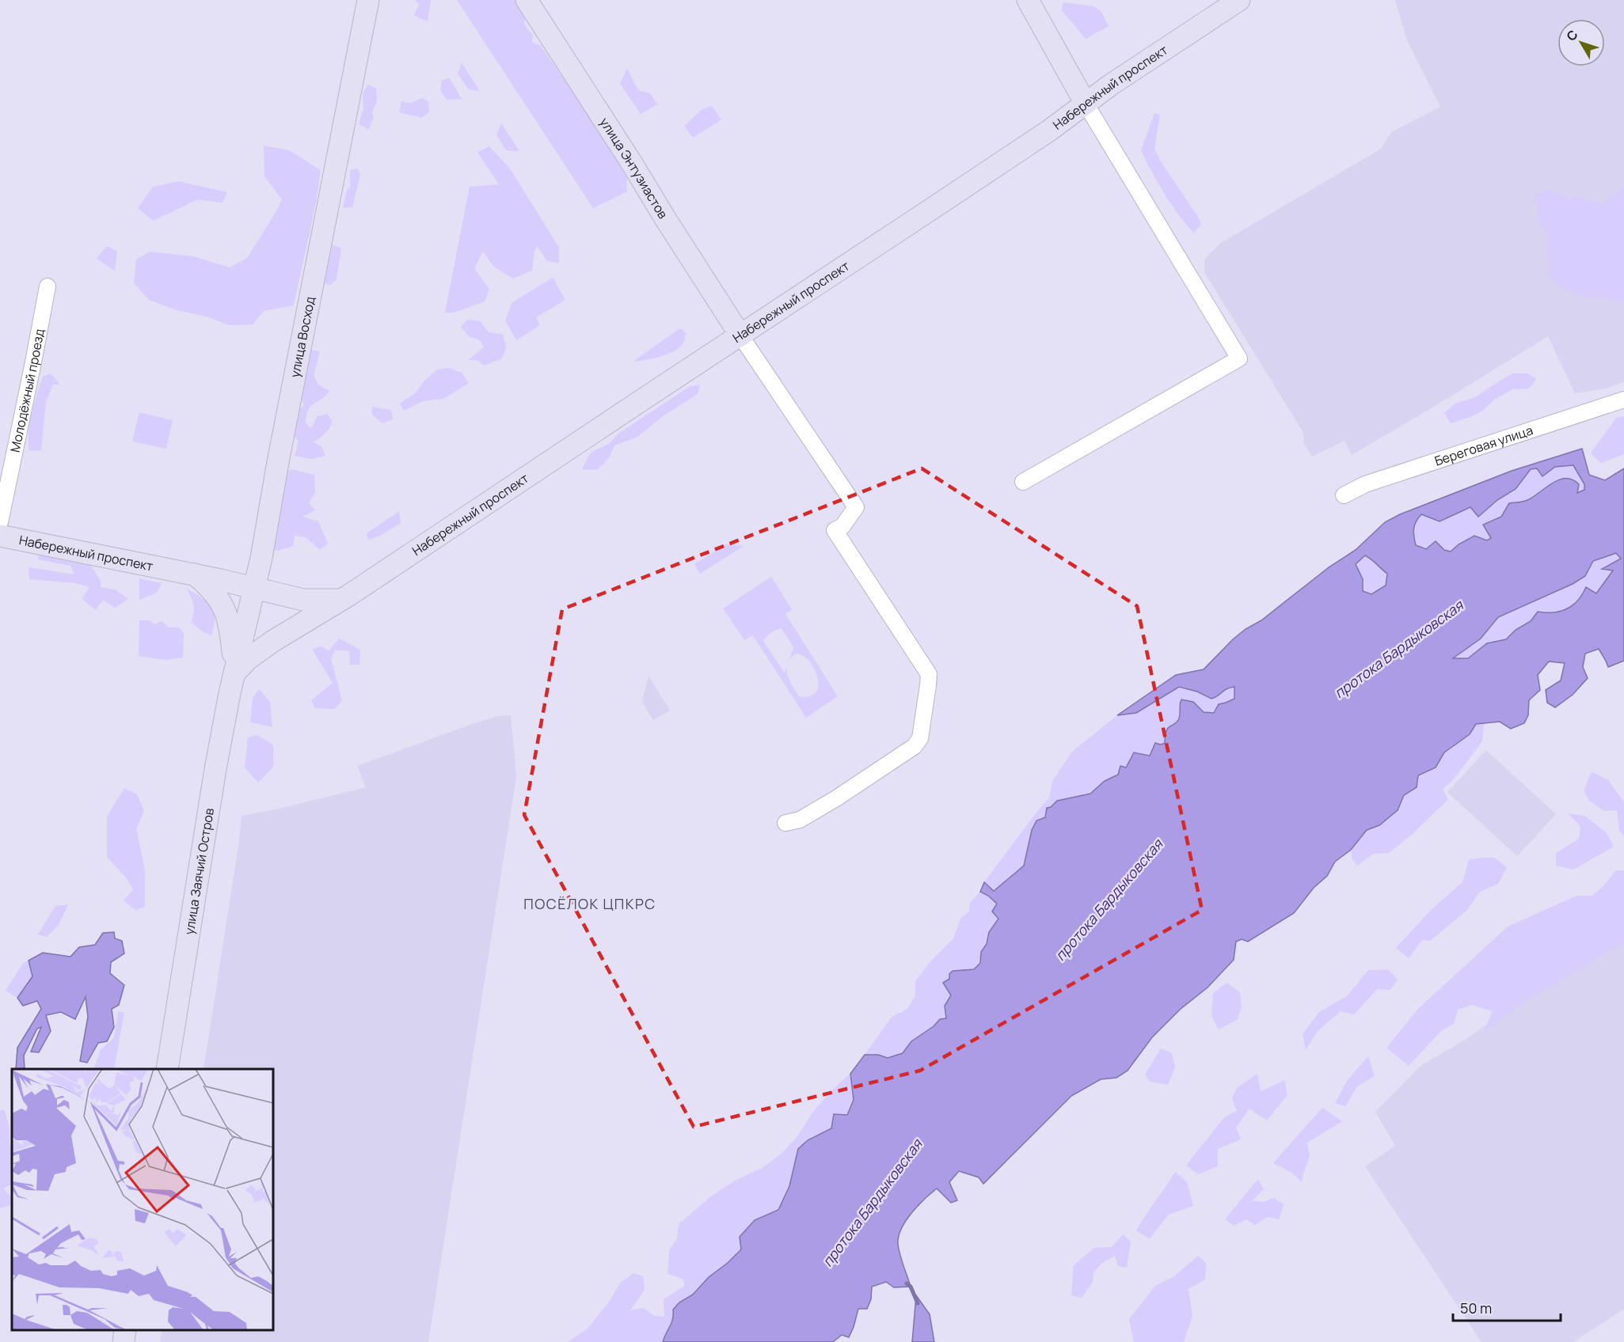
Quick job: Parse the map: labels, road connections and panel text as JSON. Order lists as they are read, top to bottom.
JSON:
{
  "streets": {
    "main road": [
      "Набережный проспект",
      "улица Энтузиастов",
      "улица Восход",
      "улица Заячий Остров"
    ],
    "street": ["Молодёжный проезд", "Береговая улица"]
  },
  "crossings": [
    ["Набережный проспект", "улица Энтузиастов"],
    ["Набережный проспект", "улица Восход"],
    ["Набережный проспект", "улица Заячий Остров"],
    ["улица Восход", "улица Заячий Остров"]
  ],
  "districts": ["ПОСЁЛОК ЦПКРС"],
  "water": ["протока Бардыковская"],
  "scale_bar": "50 m",
  "north": "top left"
}
